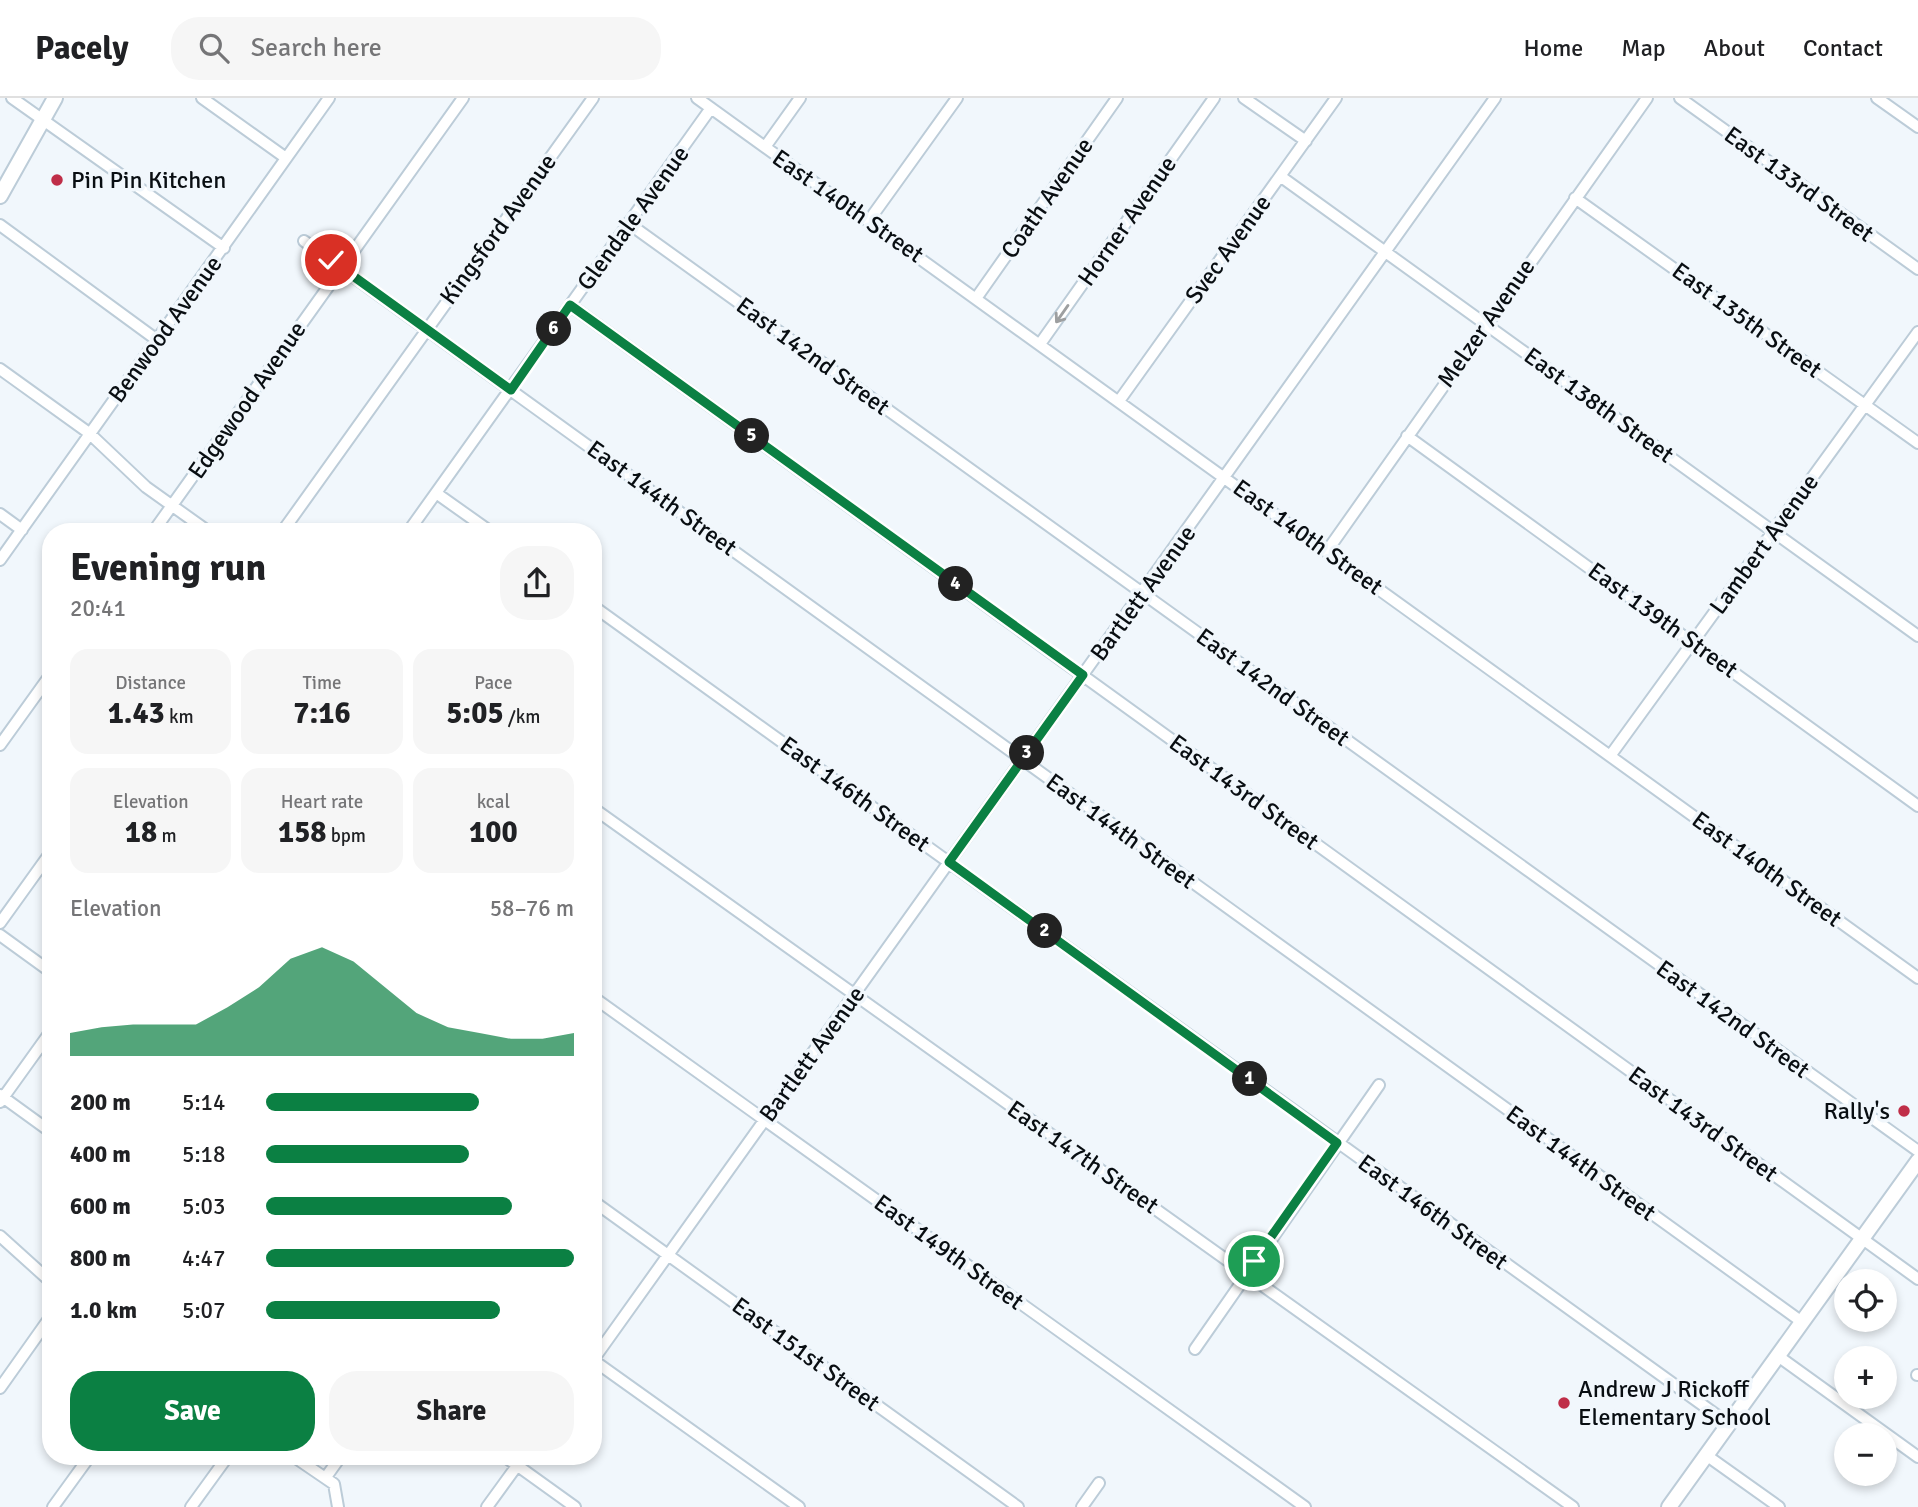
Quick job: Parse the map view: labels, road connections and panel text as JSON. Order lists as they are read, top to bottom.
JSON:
{
  "streets": {
    "street": [
      "East 133rd Street",
      "Coath Avenue",
      "East 140th Street",
      "Glendale Avenue",
      "Horner Avenue",
      "Kingsford Avenue",
      "Svec Avenue",
      "East 135th Street",
      "Melzer Avenue",
      "Benwood Avenue",
      "East 142nd Street",
      "Edgewood Avenue",
      "East 138th Street",
      "East 144th Street",
      "Lambert Avenue",
      "Bartlett Avenue",
      "East 139th Street",
      "East 143rd Street",
      "East 146th Street",
      "East 147th Street",
      "East 149th Street",
      "East 151st Street"
    ]
  },
  "crossings": [
    ["Coath Avenue", "East 140th Street"],
    ["East 140th Street", "Glendale Avenue"],
    ["East 140th Street", "Horner Avenue"],
    ["East 140th Street", "Svec Avenue"],
    ["East 140th Street", "Melzer Avenue"],
    ["East 140th Street", "Lambert Avenue"],
    ["East 140th Street", "Bartlett Avenue"],
    ["Glendale Avenue", "East 142nd Street"],
    ["Glendale Avenue", "East 144th Street"],
    ["Glendale Avenue", "East 143rd Street"],
    ["Kingsford Avenue", "East 144th Street"],
    ["Svec Avenue", "East 138th Street"],
    ["East 135th Street", "Melzer Avenue"],
    ["East 135th Street", "Lambert Avenue"],
    ["Melzer Avenue", "East 138th Street"],
    ["Melzer Avenue", "East 139th Street"],
    ["East 142nd Street", "Bartlett Avenue"],
    ["Edgewood Avenue", "East 144th Street"],
    ["East 138th Street", "Lambert Avenue"],
    ["East 138th Street", "Bartlett Avenue"],
    ["East 144th Street", "Bartlett Avenue"],
    ["Lambert Avenue", "East 139th Street"],
    ["Bartlett Avenue", "East 143rd Street"],
    ["Bartlett Avenue", "East 146th Street"],
    ["Bartlett Avenue", "East 147th Street"],
    ["Bartlett Avenue", "East 149th Street"],
    ["Bartlett Avenue", "East 151st Street"]
  ],
  "one_way": ["Horner Avenue"],
  "places": ["Pin Pin Kitchen", "Rally's", "Andrew J Rickoff Elementary School"],
  "page": {
    "header": "Pacely",
    "search": "Search here",
    "nav": [
      "Home",
      "Map",
      "About",
      "Contact"
    ],
    "pins": [
      "6",
      "5",
      "4",
      "3",
      "2",
      "1"
    ],
    "heading": ["Evening run", "20:41"],
    "stats": [
      ["Distance", "1.43 km"],
      ["Time", "7:16"],
      ["Pace", "5:05 /km"],
      ["Elevation", "18 m"],
      ["Heart rate", "158 bpm"],
      ["kcal", "100"]
    ],
    "chart": ["Elevation", "58–76 m"],
    "list": [
      {
        "name": "200 m",
        "note": "5:14"
      },
      {
        "name": "400 m",
        "note": "5:18"
      },
      {
        "name": "600 m",
        "note": "5:03"
      },
      {
        "name": "800 m",
        "note": "4:47"
      },
      {
        "name": "1.0 km",
        "note": "5:07"
      }
    ],
    "map_buttons": ["+", "−"],
    "buttons": ["Save", "Share"]
  }
}
